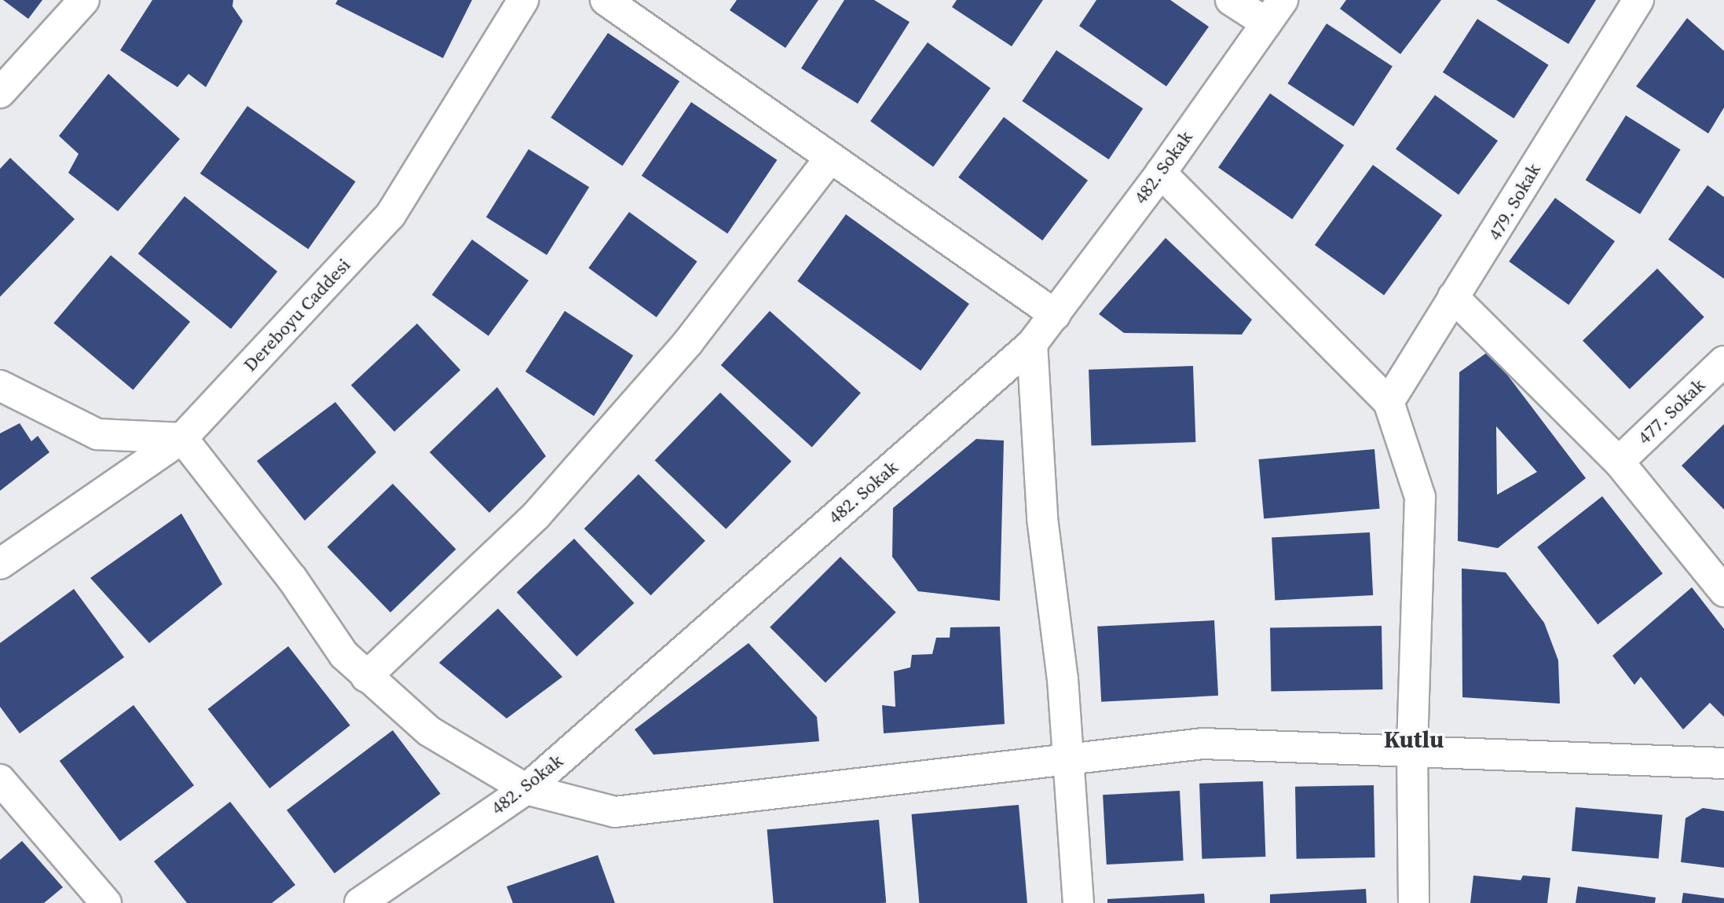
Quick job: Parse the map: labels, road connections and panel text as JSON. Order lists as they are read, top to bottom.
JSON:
{
  "streets": {
    "street": [
      "482. Sokak",
      "479. Sokak",
      "Dereboyu Caddesi",
      "477. Sokak"
    ]
  },
  "districts": ["Kutlu"]
}
